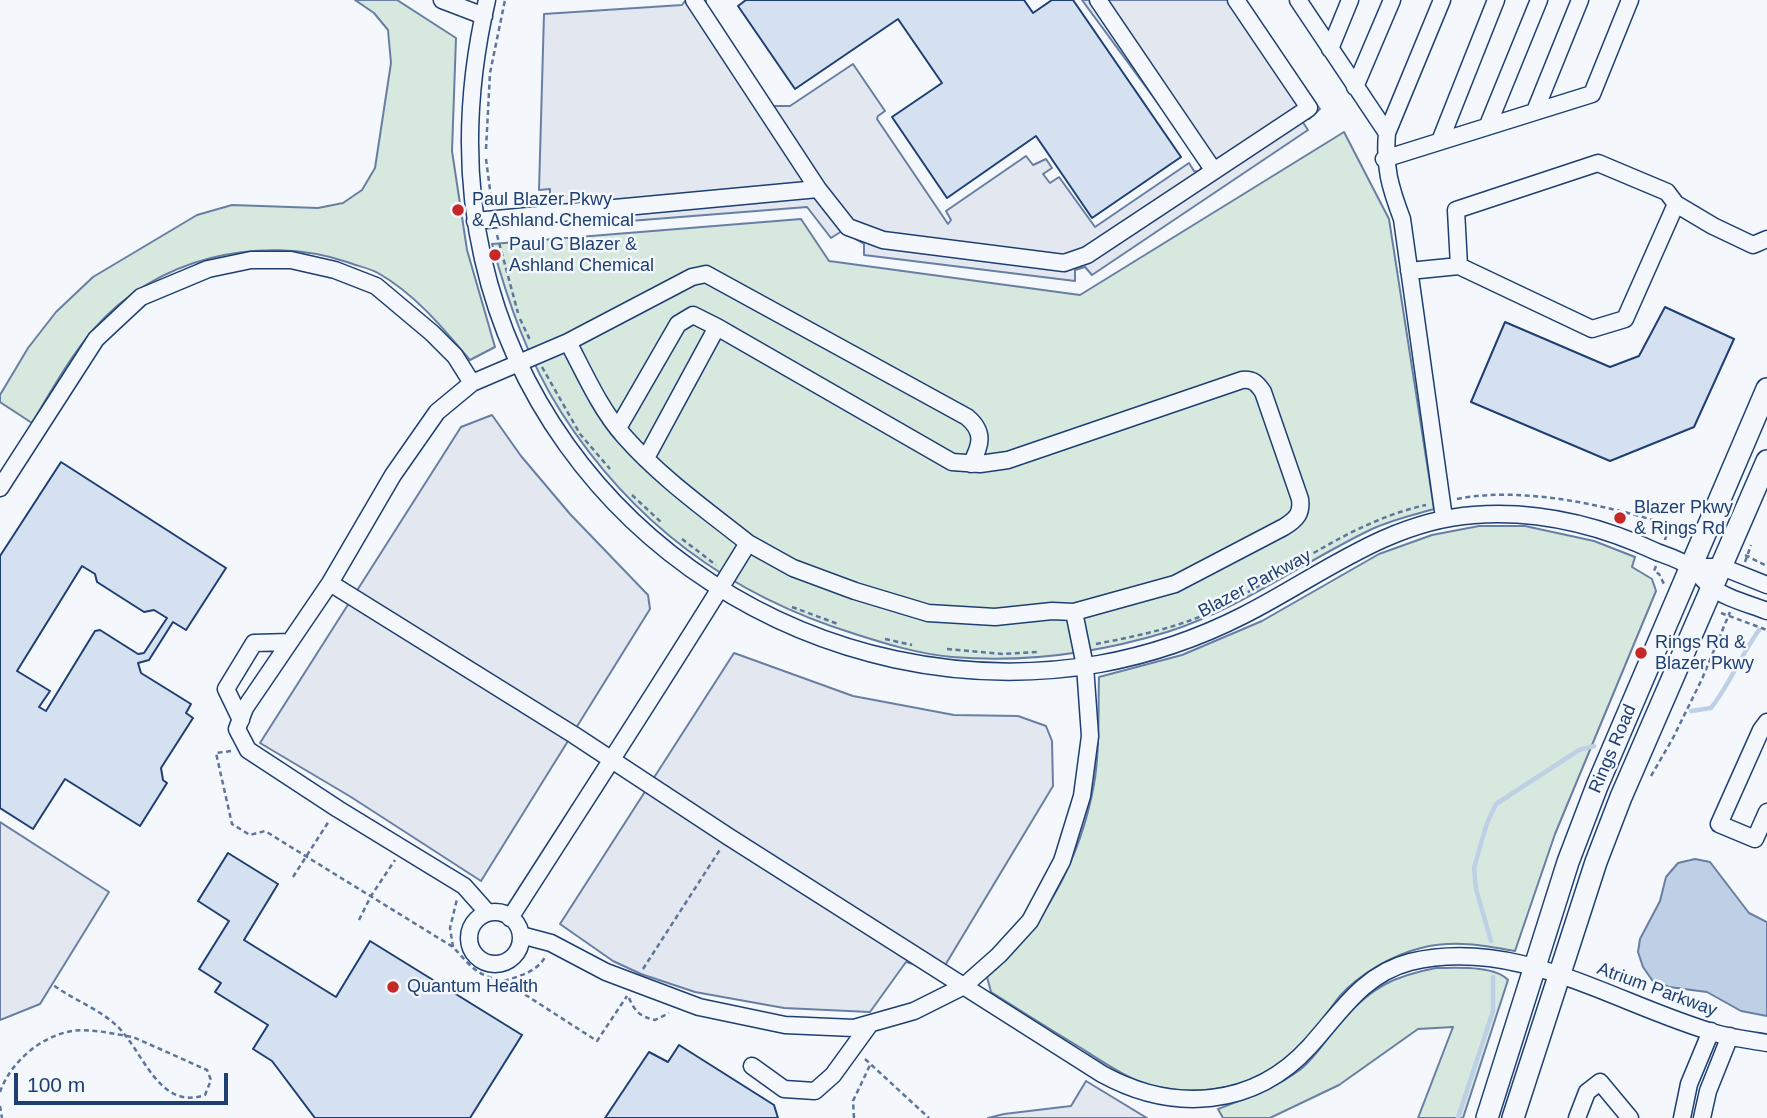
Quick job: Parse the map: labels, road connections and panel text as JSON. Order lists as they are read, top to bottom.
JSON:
{
  "streets": {
    "main road": ["Rings Road"],
    "street": ["Blazer Parkway", "Atrium Parkway"]
  },
  "crossings": [
    ["Blazer Parkway", "Rings Road"],
    ["Rings Road", "Atrium Parkway"]
  ],
  "places": [
    "Paul Blazer Pkwy & Ashland Chemical",
    "Paul G Blazer & Ashland Chemical",
    "Blazer Pkwy & Rings Rd",
    "Rings Rd & Blazer Pkwy",
    "Quantum Health"
  ],
  "scale_bar": "100 m"
}
